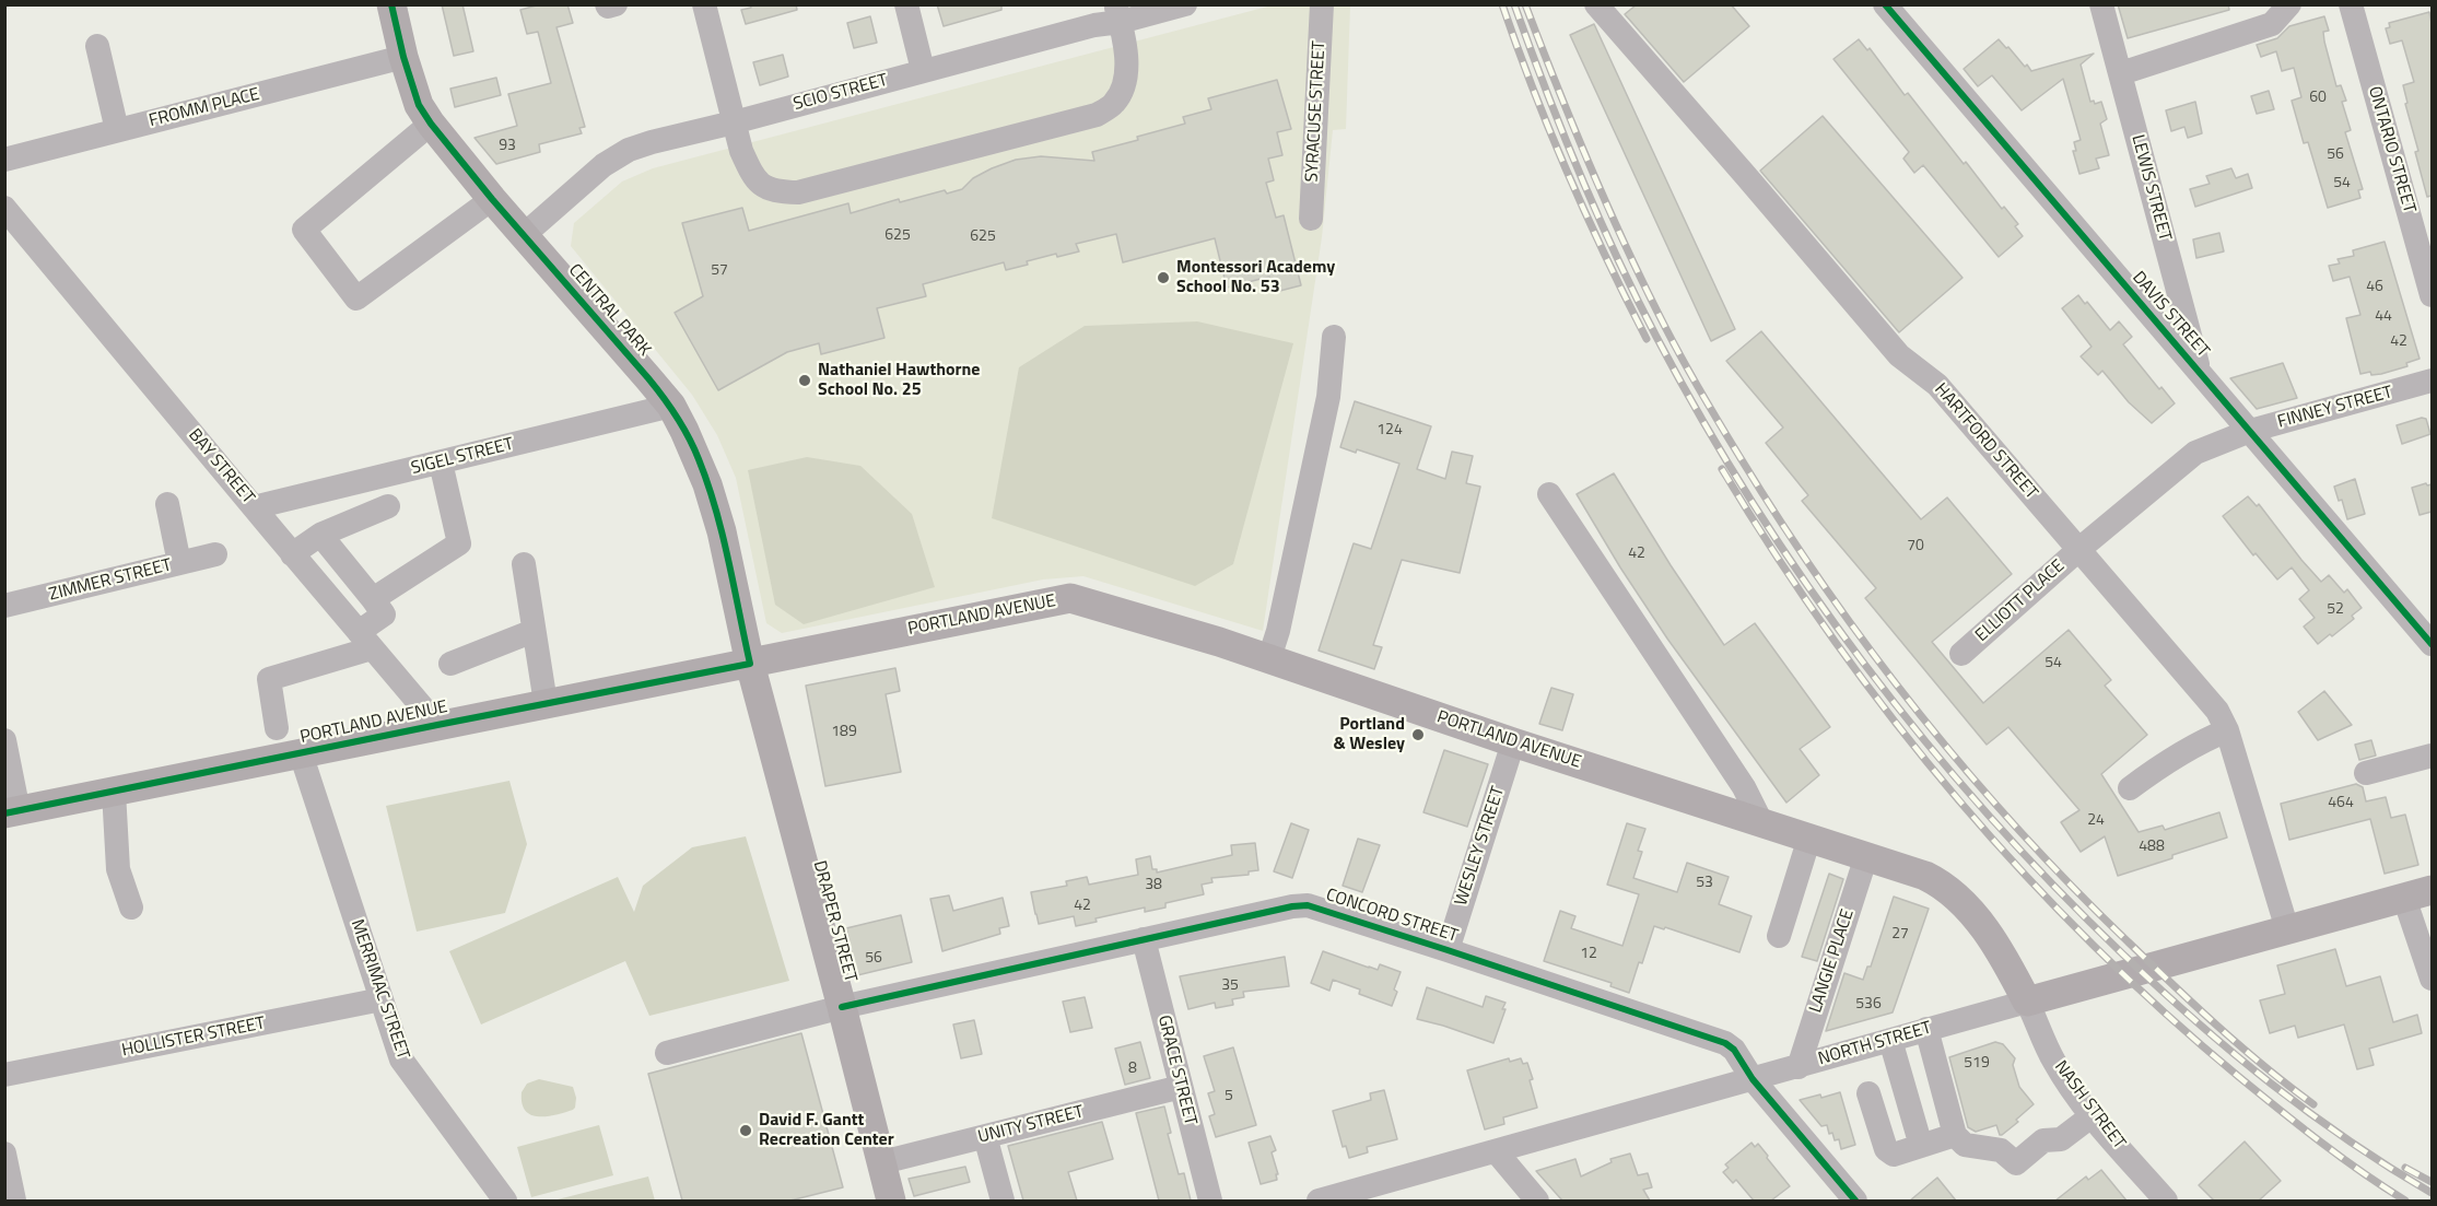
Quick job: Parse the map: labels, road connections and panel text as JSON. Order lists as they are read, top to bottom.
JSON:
{
  "streets": {
    "main road": [
      "CENTRAL PARK",
      "PORTLAND AVENUE",
      "DRAPER STREET",
      "NORTH STREET"
    ],
    "street": [
      "SCIO STREET",
      "FROMM PLACE",
      "SYRACUSE STREET",
      "ONTARIO STREET",
      "LEWIS STREET",
      "DAVIS STREET",
      "FINNEY STREET",
      "HARTFORD STREET",
      "SIGEL STREET",
      "BAY STREET",
      "ZIMMER STREET",
      "ELLIOTT PLACE",
      "WESLEY STREET",
      "CONCORD STREET",
      "LANGIE PLACE",
      "MERRIMAC STREET",
      "HOLLISTER STREET",
      "GRACE STREET",
      "NASH STREET",
      "UNITY STREET"
    ]
  },
  "crossings": [
    ["SCIO STREET", "CENTRAL PARK"],
    ["FROMM PLACE", "CENTRAL PARK"],
    ["LEWIS STREET", "DAVIS STREET"],
    ["CENTRAL PARK", "SIGEL STREET"],
    ["CENTRAL PARK", "PORTLAND AVENUE"],
    ["CENTRAL PARK", "DRAPER STREET"],
    ["DAVIS STREET", "FINNEY STREET"],
    ["FINNEY STREET", "HARTFORD STREET"],
    ["FINNEY STREET", "ELLIOTT PLACE"],
    ["HARTFORD STREET", "ELLIOTT PLACE"],
    ["HARTFORD STREET", "NORTH STREET"],
    ["SIGEL STREET", "BAY STREET"],
    ["BAY STREET", "PORTLAND AVENUE"],
    ["PORTLAND AVENUE", "WESLEY STREET"],
    ["PORTLAND AVENUE", "DRAPER STREET"],
    ["PORTLAND AVENUE", "LANGIE PLACE"],
    ["PORTLAND AVENUE", "MERRIMAC STREET"],
    ["PORTLAND AVENUE", "NORTH STREET"],
    ["PORTLAND AVENUE", "NASH STREET"],
    ["WESLEY STREET", "CONCORD STREET"],
    ["CONCORD STREET", "DRAPER STREET"],
    ["CONCORD STREET", "NORTH STREET"],
    ["CONCORD STREET", "GRACE STREET"],
    ["DRAPER STREET", "UNITY STREET"],
    ["LANGIE PLACE", "NORTH STREET"],
    ["MERRIMAC STREET", "HOLLISTER STREET"],
    ["NORTH STREET", "NASH STREET"],
    ["GRACE STREET", "UNITY STREET"]
  ],
  "places": [
    "Montessori Academy School No. 53",
    "Nathaniel Hawthorne School No. 25",
    "Portland & Wesley",
    "David F. Gantt Recreation Center"
  ],
  "house_numbers": [
    "60",
    "93",
    "56",
    "54",
    "625",
    "625",
    "57",
    "46",
    "44",
    "42",
    "124",
    "70",
    "42",
    "52",
    "54",
    "189",
    "464",
    "24",
    "488",
    "53",
    "38",
    "42",
    "27",
    "12",
    "56",
    "35",
    "536",
    "519",
    "8",
    "5"
  ]
}
